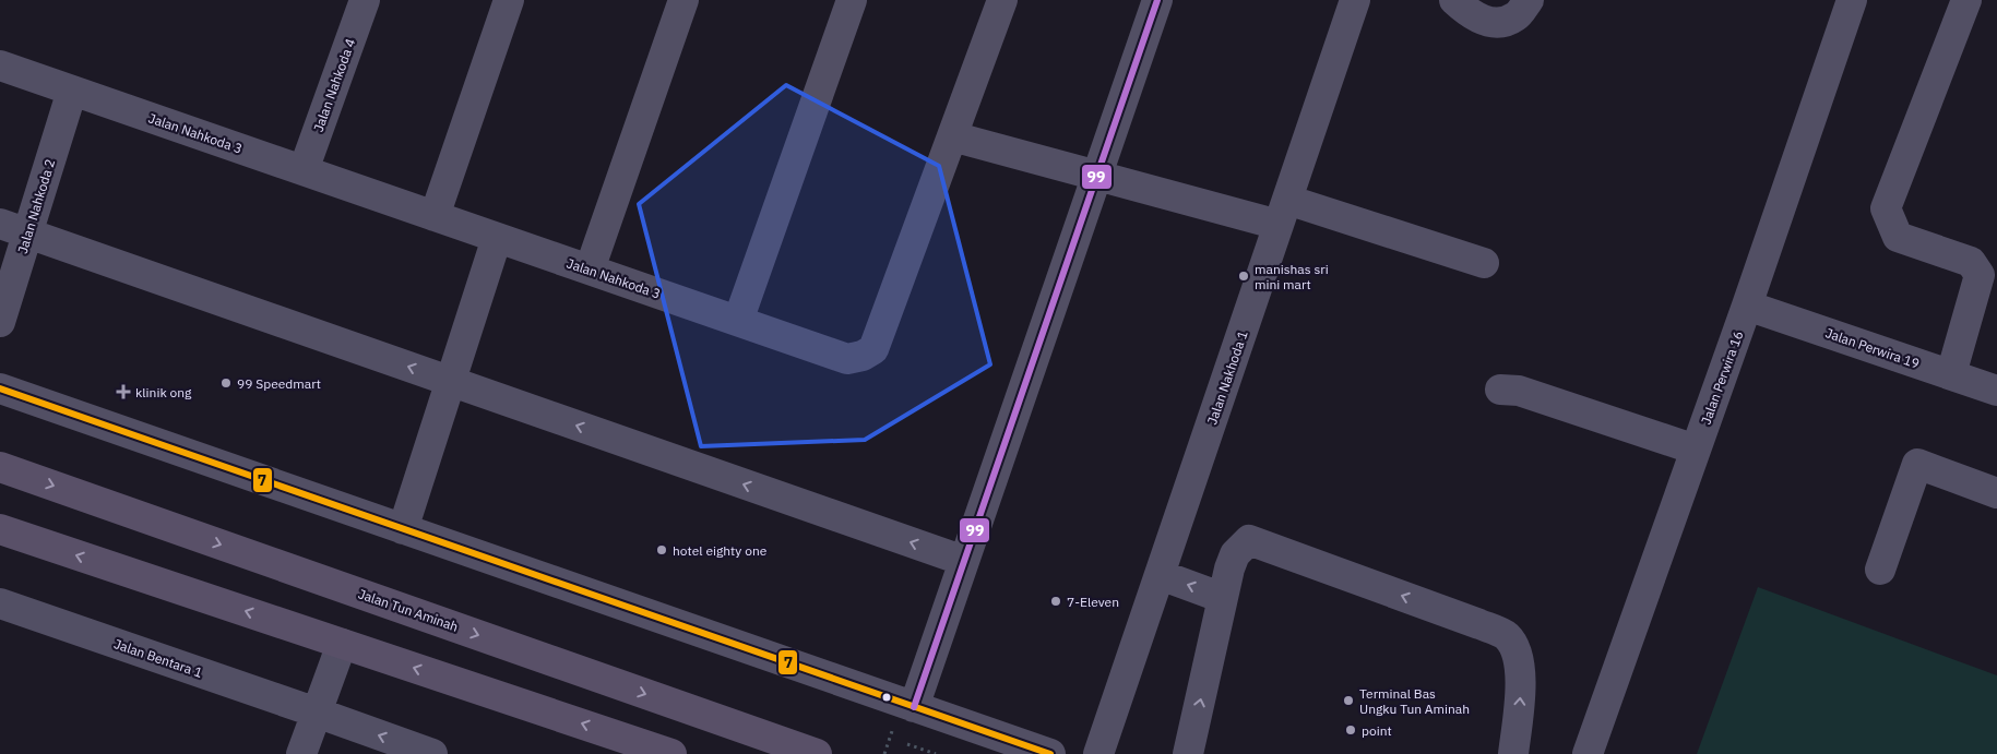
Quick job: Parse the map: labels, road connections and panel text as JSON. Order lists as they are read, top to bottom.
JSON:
{
  "streets": {
    "main road": ["Jalan Tun Aminah"],
    "street": [
      "Jalan Nahkoda 4",
      "Jalan Nahkoda 3",
      "Jalan Nahkoda 2",
      "Jalan Perwira 19",
      "Jalan Nakhoda 1",
      "Jalan Perwira 16",
      "Jalan Bentara 1"
    ]
  },
  "crossings": [
    ["Jalan Nahkoda 4", "Jalan Nahkoda 3"],
    ["Jalan Nahkoda 3", "Jalan Nahkoda 2"],
    ["Jalan Perwira 19", "Jalan Perwira 16"]
  ],
  "places": {
    "other": [
      "manishas sri mini mart",
      "99 Speedmart",
      "hotel eighty one",
      "7-Eleven",
      "Terminal Bas Ungku Tun Aminah",
      "point"
    ],
    "health": ["klinik ong"]
  },
  "lines": ["transit line 99", "transit line 7"]
}
